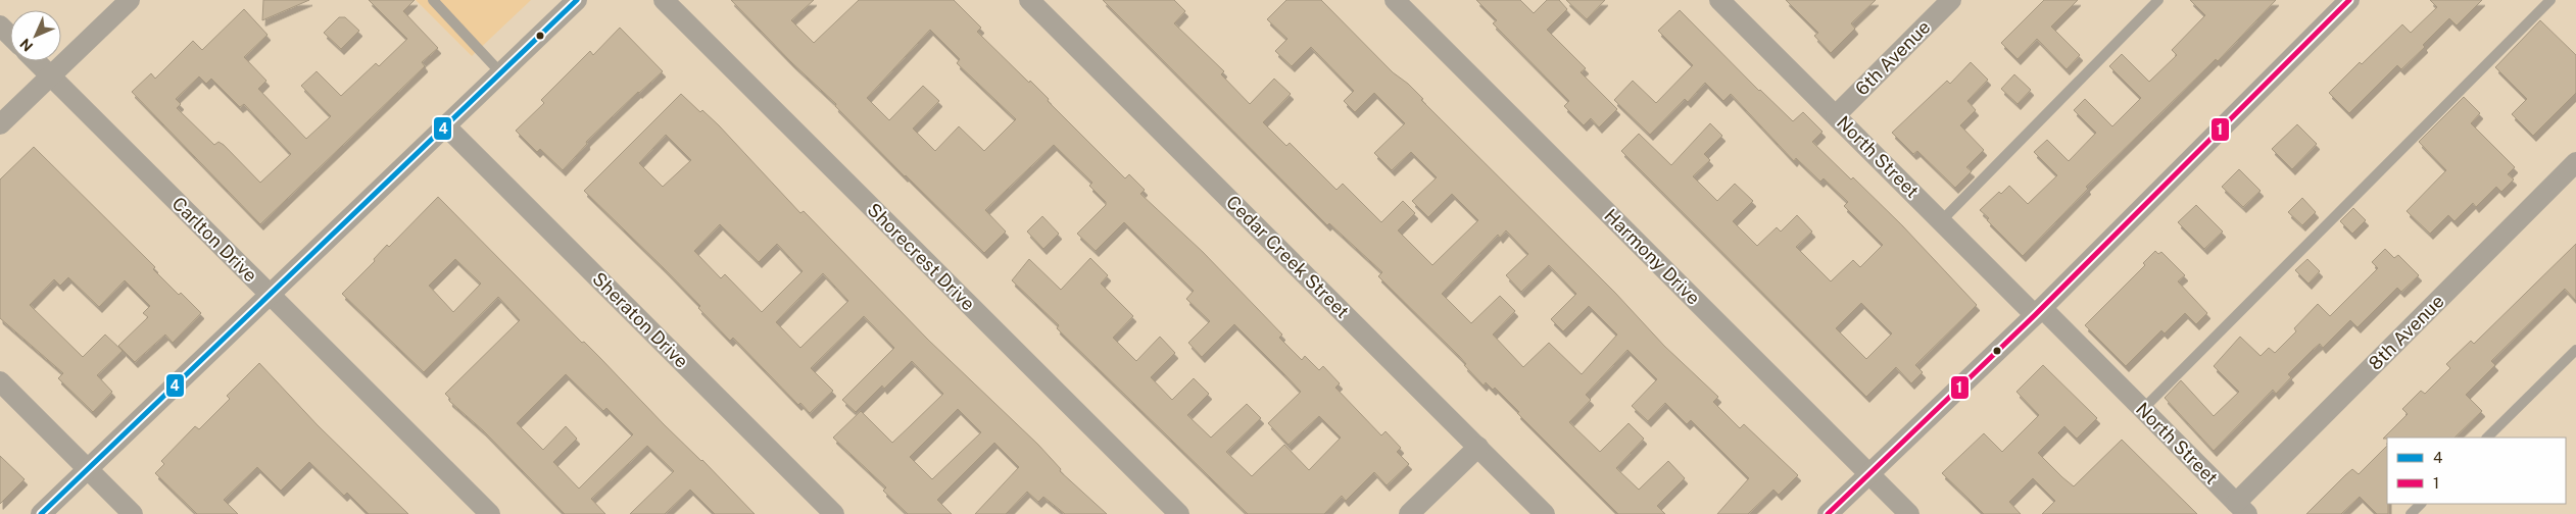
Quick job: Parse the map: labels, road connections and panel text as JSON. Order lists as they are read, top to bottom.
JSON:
{
  "streets": {
    "street": [
      "6th Avenue",
      "North Street",
      "Carlton Drive",
      "Shorecrest Drive",
      "Cedar Creek Street",
      "Harmony Drive",
      "Sheraton Drive",
      "8th Avenue"
    ]
  },
  "crossings": [
    ["6th Avenue", "North Street"],
    ["North Street", "8th Avenue"]
  ],
  "lines": ["transit line 4", "transit line 1"],
  "legend": ["4", "1"],
  "north": "bottom left"
}
